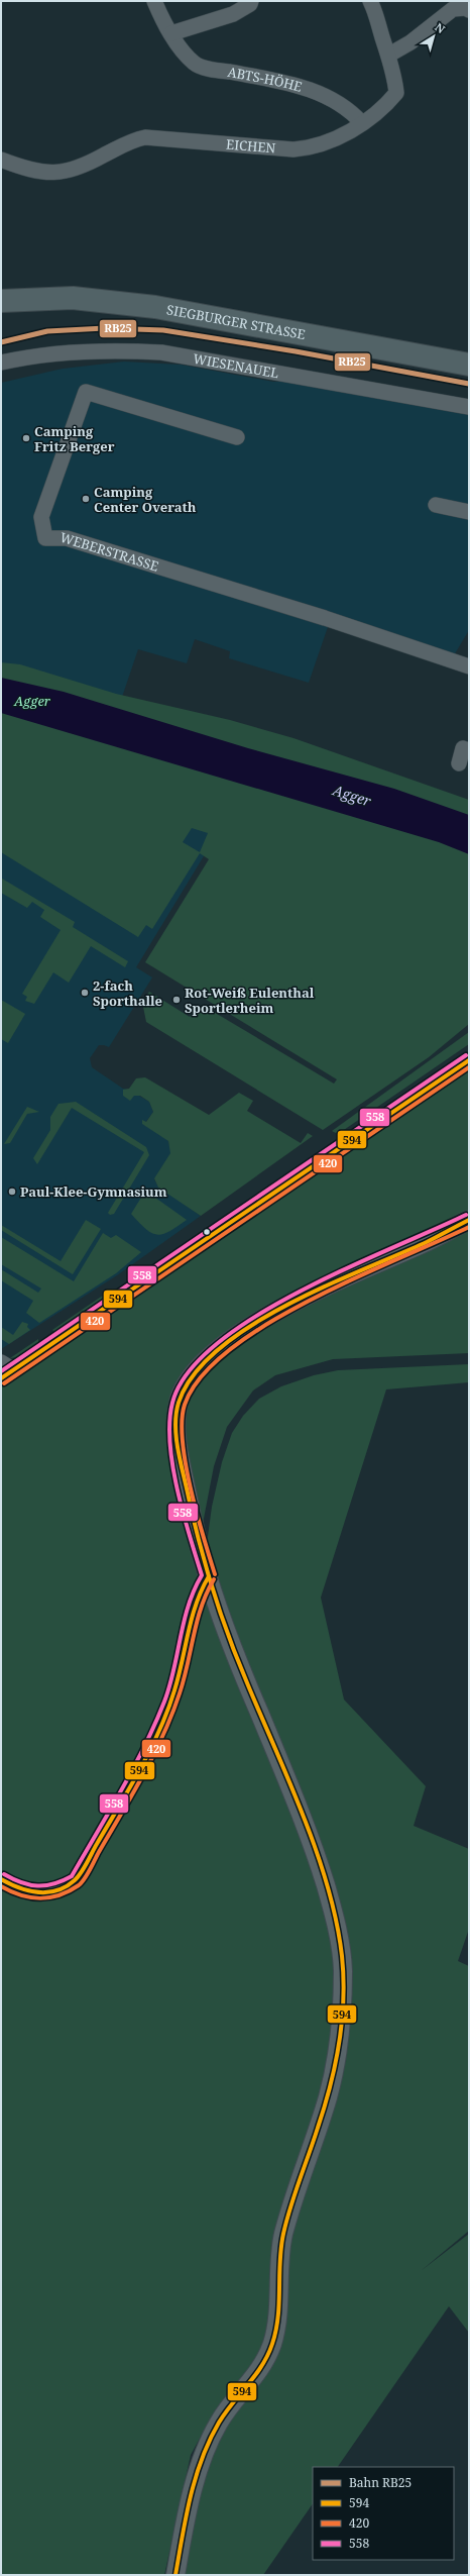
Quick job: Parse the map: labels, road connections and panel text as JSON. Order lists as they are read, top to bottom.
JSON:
{
  "streets": {
    "main road": ["SIEGBURGER STRASSE"],
    "street": [
      "ABTS-HÖHE",
      "EICHEN",
      "WIESENAUEL",
      "WEBERSTRASSE"
    ]
  },
  "crossings": [
    ["ABTS-HÖHE", "EICHEN"]
  ],
  "water": ["Agger"],
  "parks": ["Agger"],
  "places": [
    "Camping Fritz Berger",
    "Camping Center Overath",
    "2-fach Sporthalle",
    "Rot-Weiß Eulenthal Sportlerheim",
    "Paul-Klee-Gymnasium"
  ],
  "lines": [
    "rail line RB25",
    "transit line 558",
    "transit line 594",
    "transit line 420"
  ],
  "legend": [
    "Bahn RB25",
    "594",
    "420",
    "558"
  ],
  "north": "top right"
}
